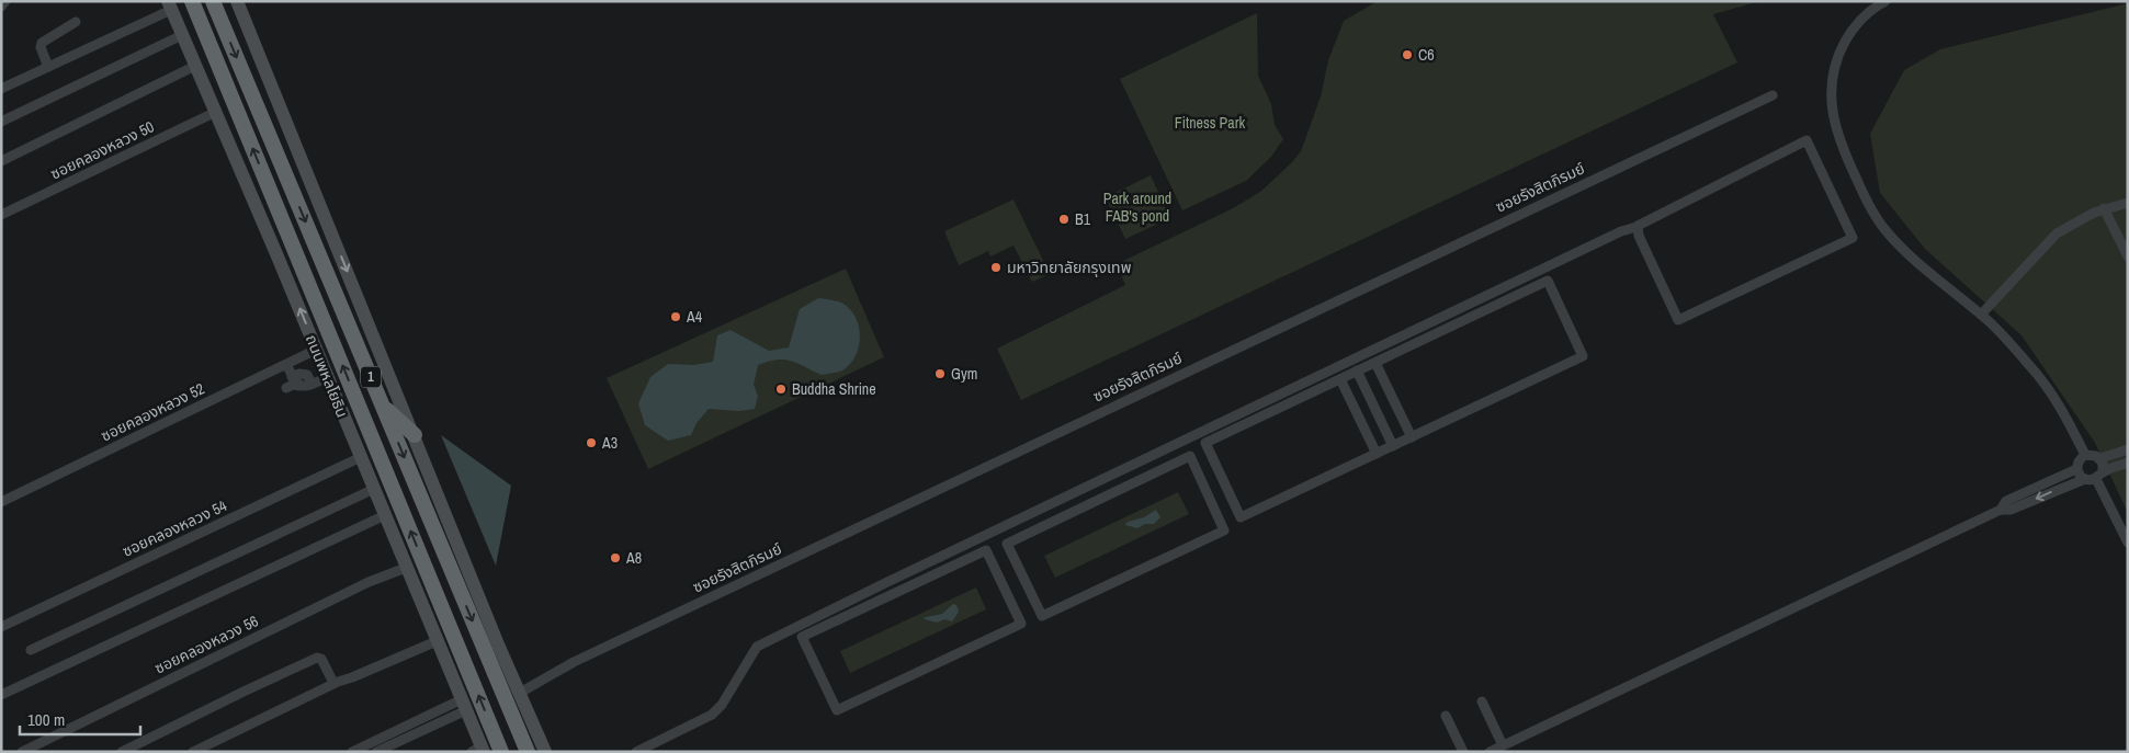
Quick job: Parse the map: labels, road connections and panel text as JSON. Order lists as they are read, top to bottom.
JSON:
{
  "streets": {
    "highway": ["ถนนพหลโยธิน", "1"],
    "street": [
      "ซอยคลองหลวง 50",
      "ซอยรังสิตภิรมย์",
      "ซอยคลองหลวง 52",
      "ซอยคลองหลวง 54",
      "ซอยคลองหลวง 56"
    ]
  },
  "crossings": [
    ["ซอยคลองหลวง 50", "ถนนพหลโยธิน"],
    ["ซอยรังสิตภิรมย์", "1"],
    ["ถนนพหลโยธิน", "ซอยคลองหลวง 52"],
    ["ถนนพหลโยธิน", "ซอยคลองหลวง 54"],
    ["ถนนพหลโยธิน", "ซอยคลองหลวง 56"]
  ],
  "parks": ["Fitness Park", "Park around FAB's pond"],
  "places": [
    "C6",
    "B1",
    "มหาวิทยาลัยกรุงเทพ",
    "A4",
    "Gym",
    "Buddha Shrine",
    "A3",
    "A8"
  ],
  "scale_bar": "100 m"
}
